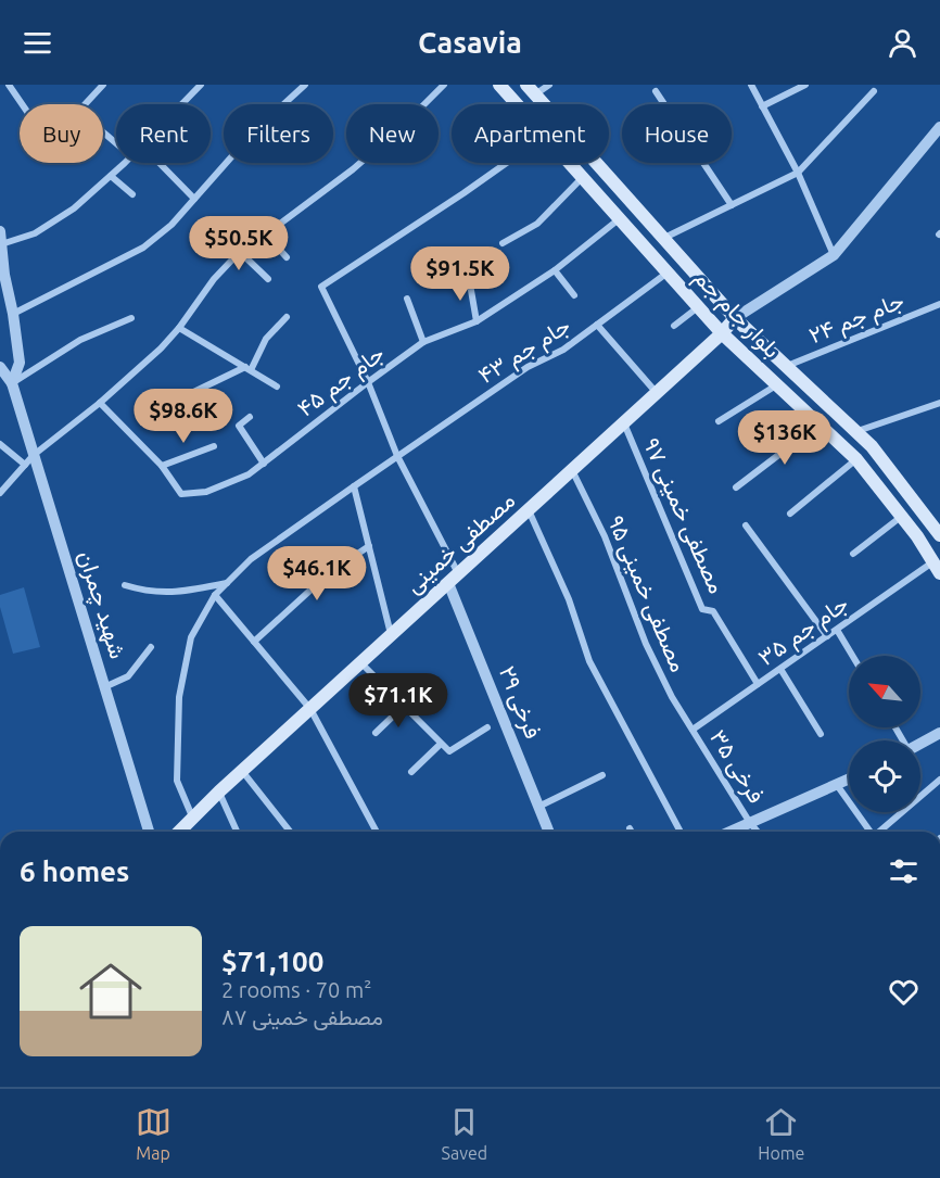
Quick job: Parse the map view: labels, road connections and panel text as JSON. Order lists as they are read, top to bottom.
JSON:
{
  "streets": {
    "main road": ["بلوار جام جم", "مصطفی خمینی"],
    "street": [
      "جام جم ۲۴",
      "جام جم ۴۳",
      "جام جم ۴۵",
      "مصطفی خمینی ۹۷",
      "مصطفی خمینی ۹۵",
      "شهید چمران",
      "جام جم ۳۵",
      "فرخی ۲۹",
      "فرخی ۳۵"
    ]
  },
  "crossings": [
    ["بلوار جام جم", "جام جم ۲۴"],
    ["بلوار جام جم", "جام جم ۴۳"],
    ["بلوار جام جم", "جام جم ۴۵"],
    ["بلوار جام جم", "مصطفی خمینی"],
    ["بلوار جام جم", "جام جم ۳۵"],
    ["جام جم ۴۳", "مصطفی خمینی"],
    ["مصطفی خمینی ۹۷", "مصطفی خمینی"],
    ["مصطفی خمینی ۹۷", "جام جم ۳۵"],
    ["مصطفی خمینی", "مصطفی خمینی ۹۵"],
    ["مصطفی خمینی", "فرخی ۲۹"],
    ["مصطفی خمینی ۹۵", "جام جم ۳۵"],
    ["مصطفی خمینی ۹۵", "فرخی ۳۵"],
    ["جام جم ۳۵", "فرخی ۳۵"]
  ],
  "north": "top left",
  "page": {
    "header": "Casavia",
    "chip": [
      "Buy",
      "Rent",
      "Filters",
      "New",
      "Apartment",
      "House"
    ],
    "price": [
      "$50.5K",
      "$91.5K",
      "$98.6K",
      "$136K",
      "$46.1K",
      "$71.1K"
    ],
    "heading": "6 homes",
    "list": [
      {
        "name": "$71,100",
        "note": "2 rooms · 70 m² · مصطفی خمینی ۸۷"
      }
    ],
    "tabs": ["Map", "Saved", "Home"]
  }
}
